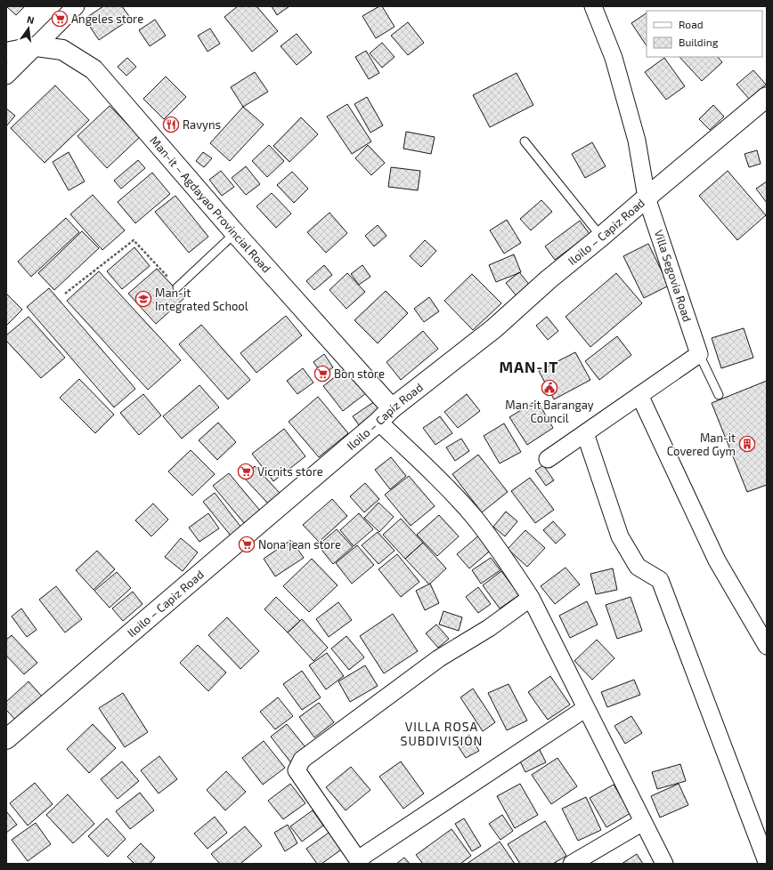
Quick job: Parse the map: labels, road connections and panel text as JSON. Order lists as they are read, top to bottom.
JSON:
{
  "streets": {
    "main road": ["Man-it – Agdayao Provincial Road", "Iloilo – Capiz Road"],
    "street": ["Villa Segovia Road"]
  },
  "crossings": [
    ["Man-it – Agdayao Provincial Road", "Iloilo – Capiz Road"],
    ["Iloilo – Capiz Road", "Villa Segovia Road"]
  ],
  "districts": ["MAN-IT", "VILLA ROSA SUBDIVISION"],
  "places": {
    "supermarket": [
      "Angeles store",
      "Bon store",
      "Vicnits store",
      "Nona jean store"
    ],
    "restaurant": ["Ravyns"],
    "school or university": ["Man-it Integrated School"],
    "public building": ["Man-it Barangay Council"],
    "building": ["Man-it Covered Gym"]
  },
  "legend": ["Road", "Building"],
  "north": "top"
}
